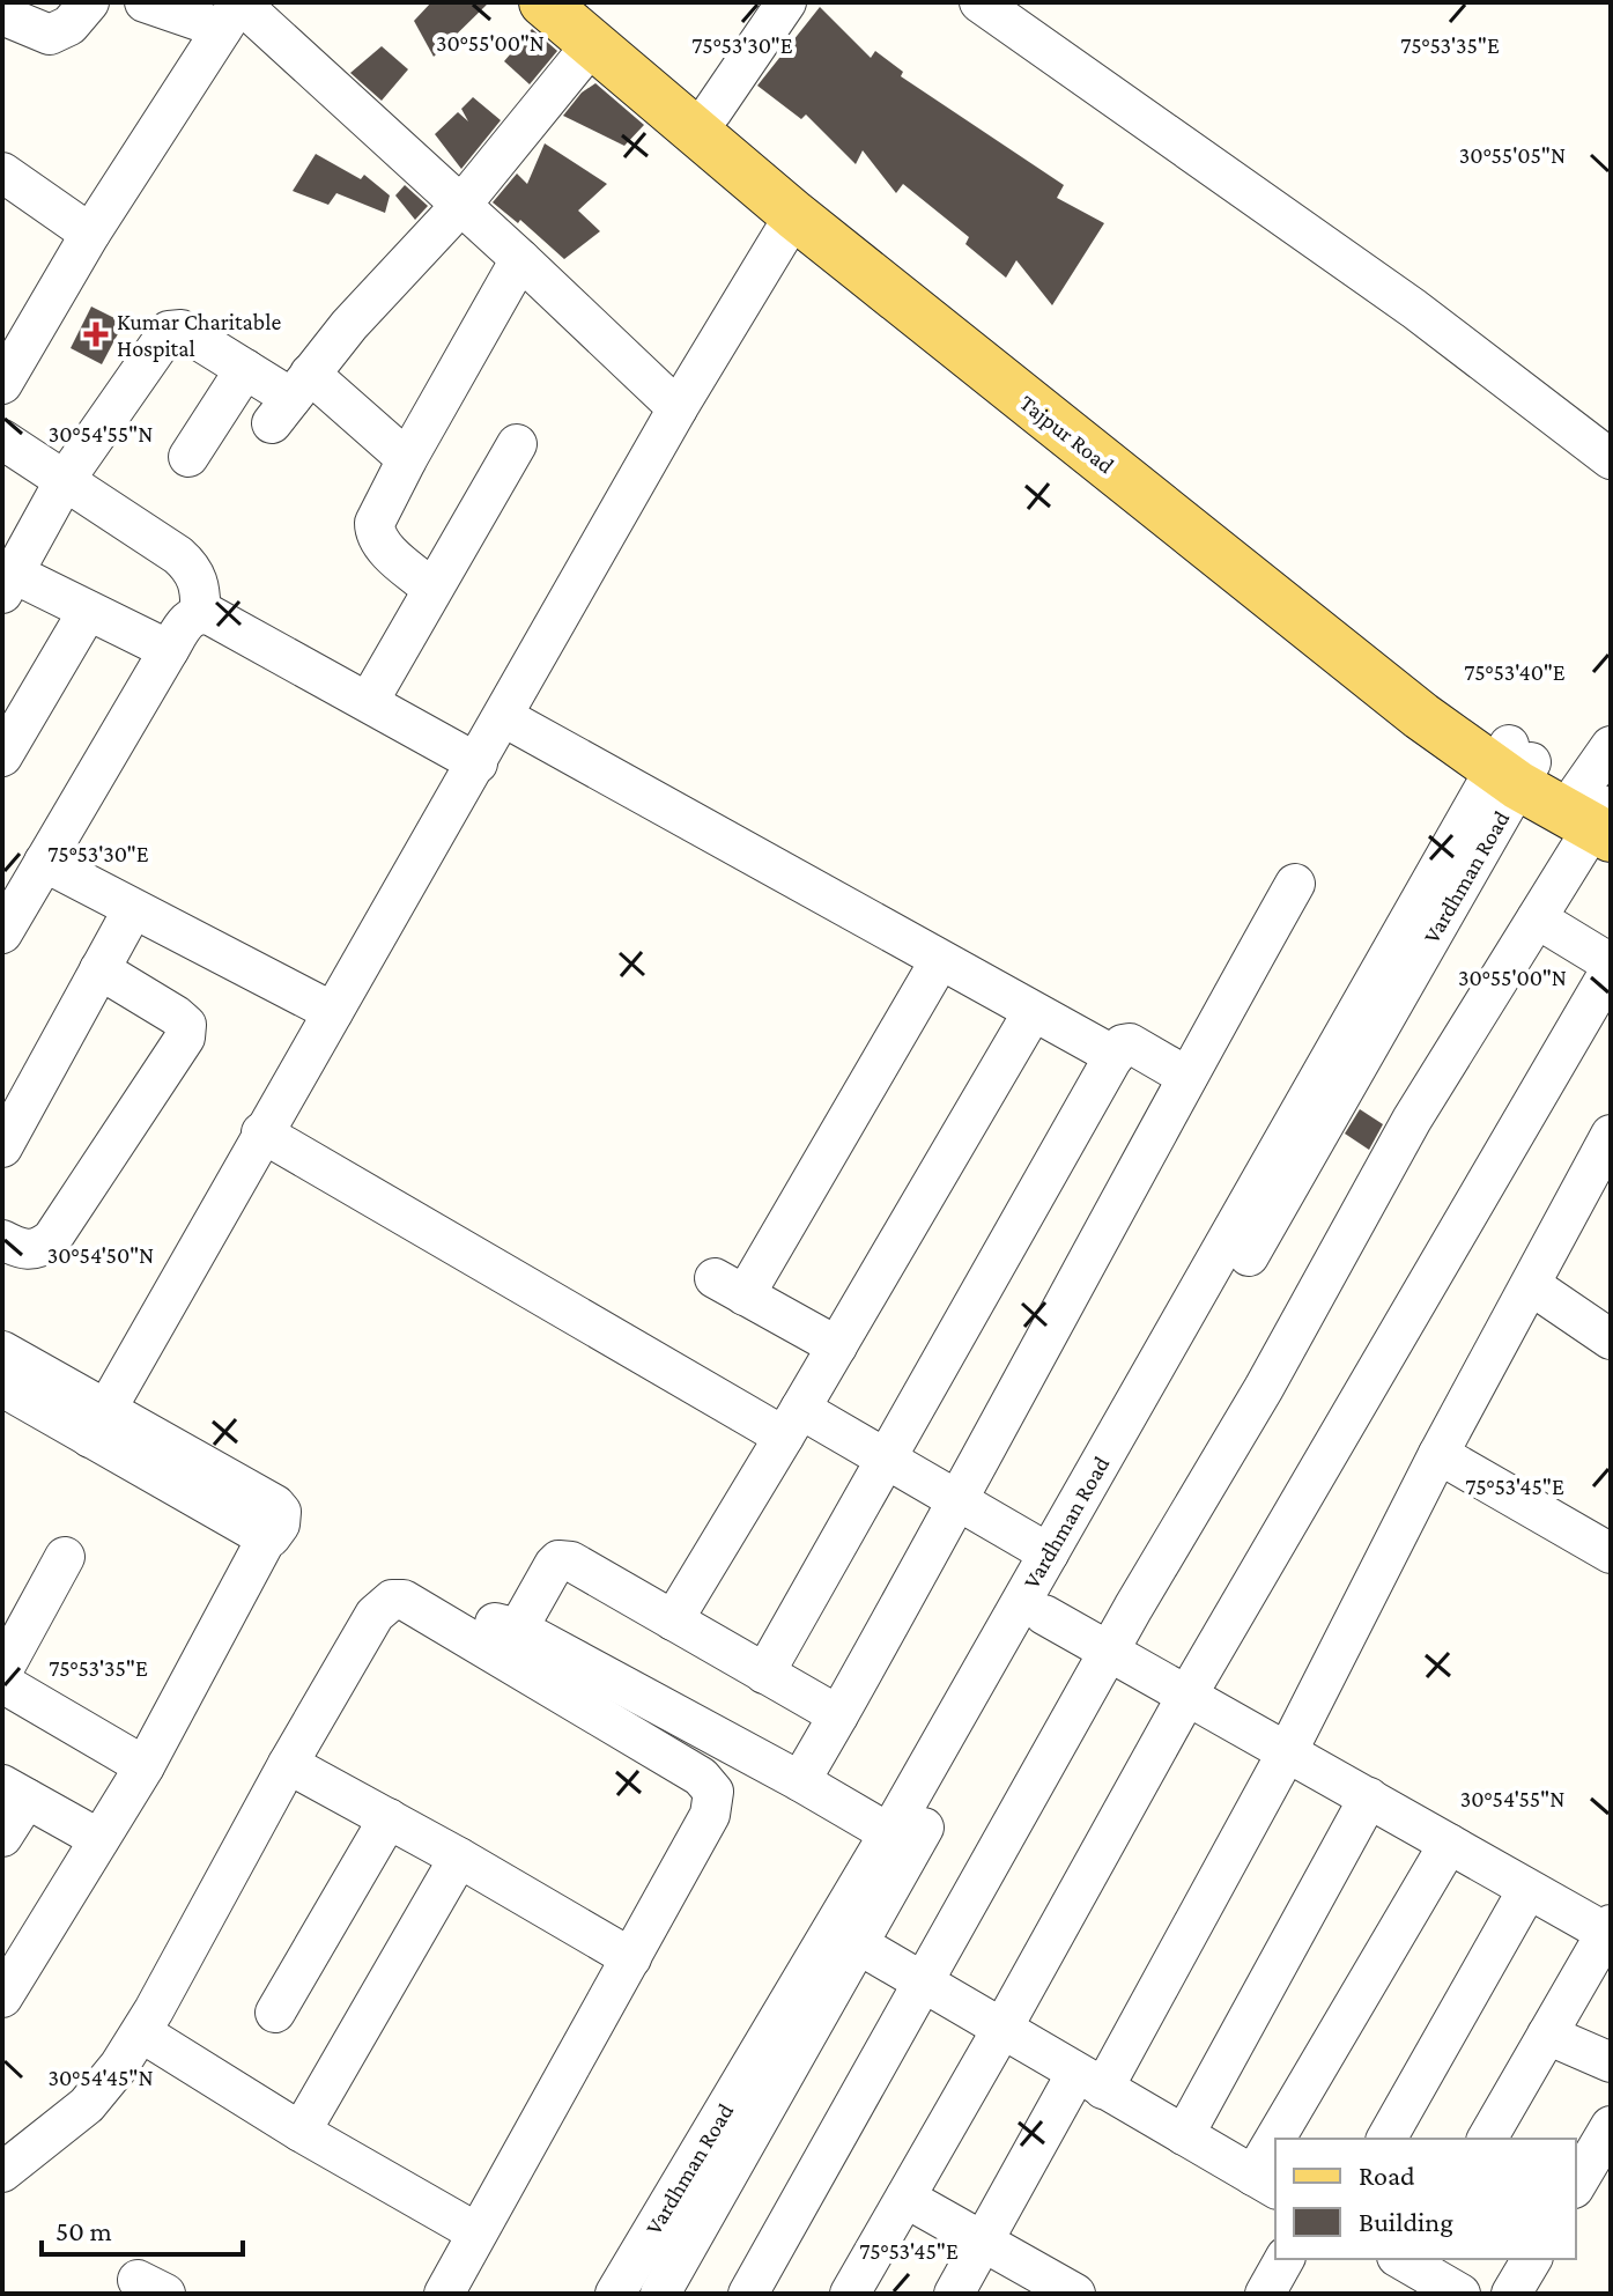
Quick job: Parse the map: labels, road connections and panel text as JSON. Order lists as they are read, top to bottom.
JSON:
{
  "streets": {
    "main road": ["Tajpur Road"],
    "street": ["Vardhman Road"]
  },
  "crossings": [
    ["Tajpur Road", "Vardhman Road"]
  ],
  "places": {
    "health": ["Kumar Charitable Hospital"]
  },
  "legend": ["Road", "Building"],
  "scale_bar": "50 m",
  "coordinates": [
    "30°55'00\"N",
    "75°53'35\"E",
    "75°53'30\"E",
    "30°55'05\"N",
    "30°54'55\"N",
    "75°53'40\"E",
    "30°54'50\"N",
    "75°53'45\"E",
    "30°54'45\"N"
  ]
}
